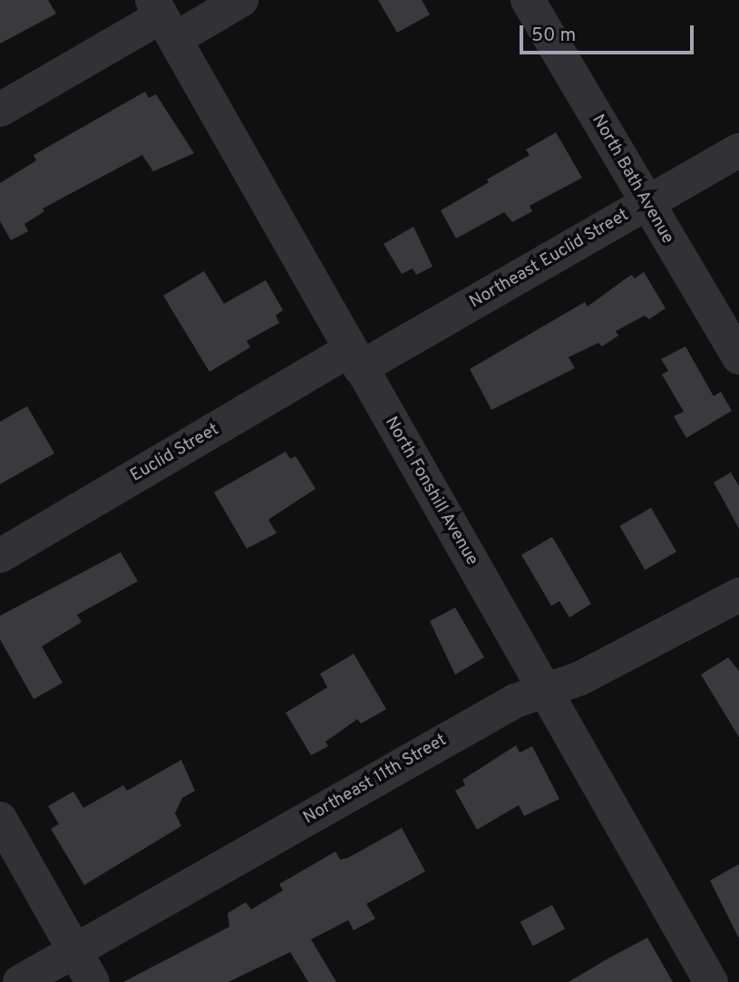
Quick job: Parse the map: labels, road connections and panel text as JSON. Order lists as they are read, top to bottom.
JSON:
{
  "streets": {
    "street": [
      "North Bath Avenue",
      "Northeast Euclid Street",
      "Euclid Street",
      "North Fonshill Avenue",
      "Northeast 11th Street"
    ]
  },
  "crossings": [
    ["North Bath Avenue", "Northeast Euclid Street"],
    ["Northeast Euclid Street", "Euclid Street"],
    ["Northeast Euclid Street", "North Fonshill Avenue"],
    ["Euclid Street", "North Fonshill Avenue"],
    ["North Fonshill Avenue", "Northeast 11th Street"]
  ],
  "scale_bar": "50 m"
}
